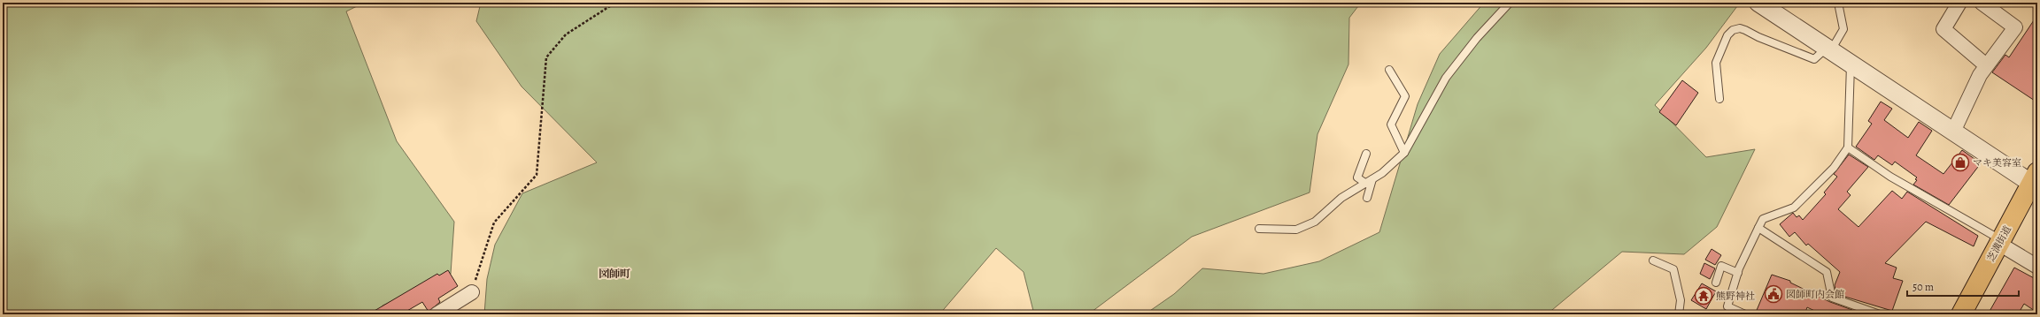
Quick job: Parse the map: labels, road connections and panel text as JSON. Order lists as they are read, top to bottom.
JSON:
{
  "streets": {
    "main road": ["芝溝街道"]
  },
  "districts": ["図師町"],
  "places": {
    "shop": ["マキ美容室"],
    "public building": ["図師町内会館"],
    "temple": ["熊野神社"]
  },
  "scale_bar": "50 m"
}
